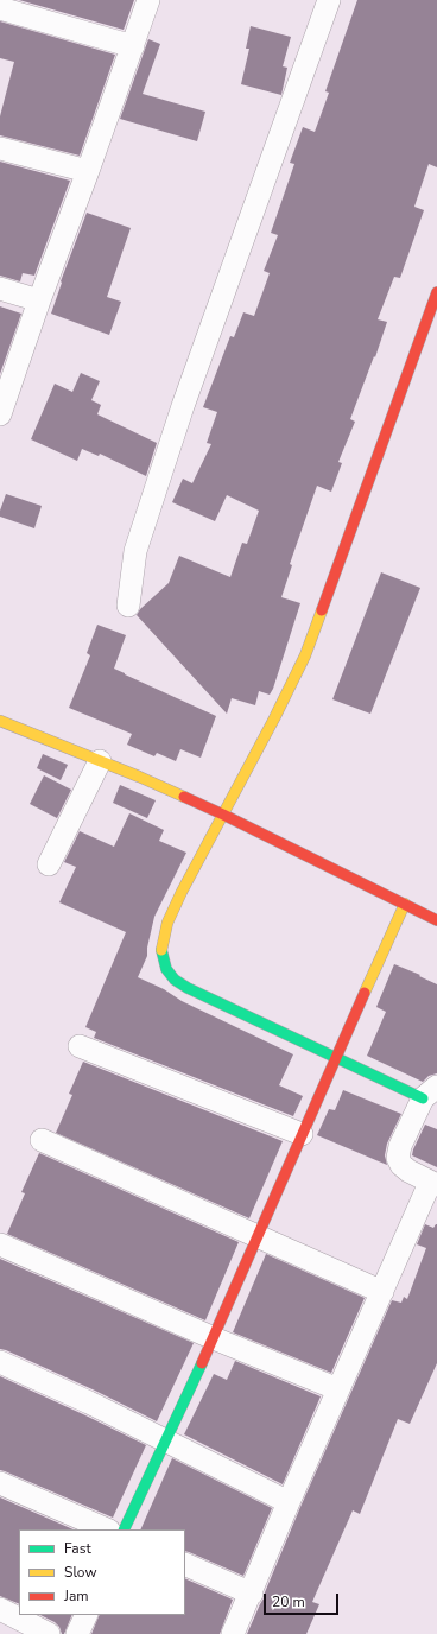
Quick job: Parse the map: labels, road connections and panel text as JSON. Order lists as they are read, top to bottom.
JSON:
{
  "legend": ["Fast", "Slow", "Jam"],
  "scale_bar": "20 m"
}
